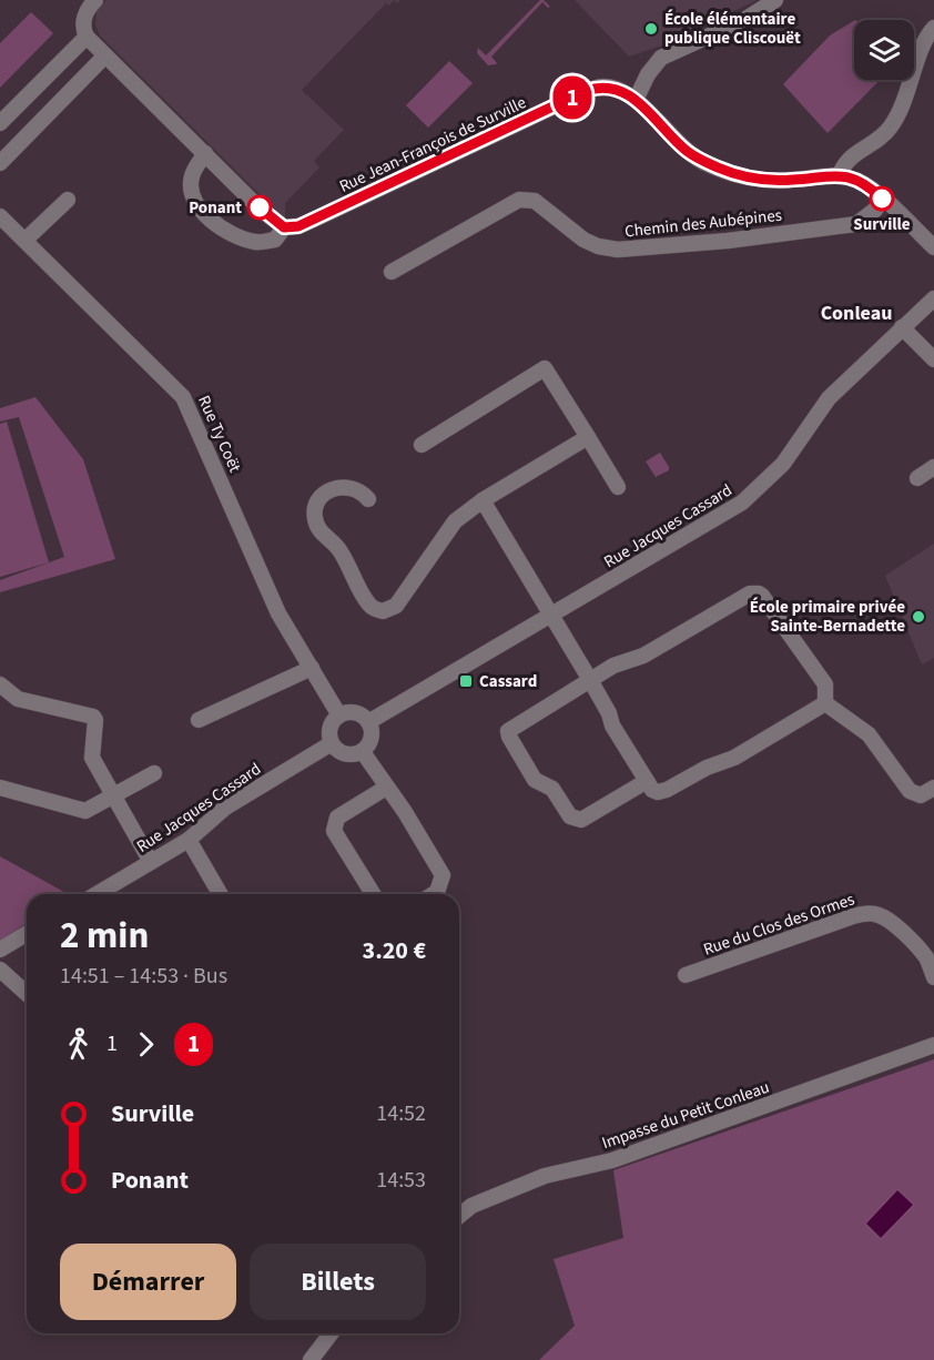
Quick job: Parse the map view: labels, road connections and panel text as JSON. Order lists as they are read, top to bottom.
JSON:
{
  "streets": {
    "street": [
      "Rue Jean-François de Surville",
      "Chemin des Aubépines",
      "Rue Ty Coët",
      "Rue Jacques Cassard",
      "Rue du Clos des Ormes",
      "Impasse du Petit Conleau"
    ]
  },
  "crossings": [
    ["Rue Jean-François de Surville", "Chemin des Aubépines"],
    ["Rue Ty Coët", "Rue Jacques Cassard"]
  ],
  "districts": ["Conleau"],
  "places": {
    "other": [
      "École élémentaire publique Cliscouët",
      "Surville",
      "Ponant",
      "École primaire privée Sainte-Bernadette"
    ],
    "transit": ["Cassard"]
  },
  "lines": ["bus line 1"],
  "page": {
    "on_map": "1",
    "heading": ["2 min", "14:51 – 14:53 · Bus", "3.20 €"],
    "legs": ["1", "1"],
    "list": [
      {
        "name": "Surville",
        "value": "14:52"
      },
      {
        "name": "Ponant",
        "value": "14:53"
      }
    ],
    "buttons": ["Démarrer", "Billets"]
  }
}
